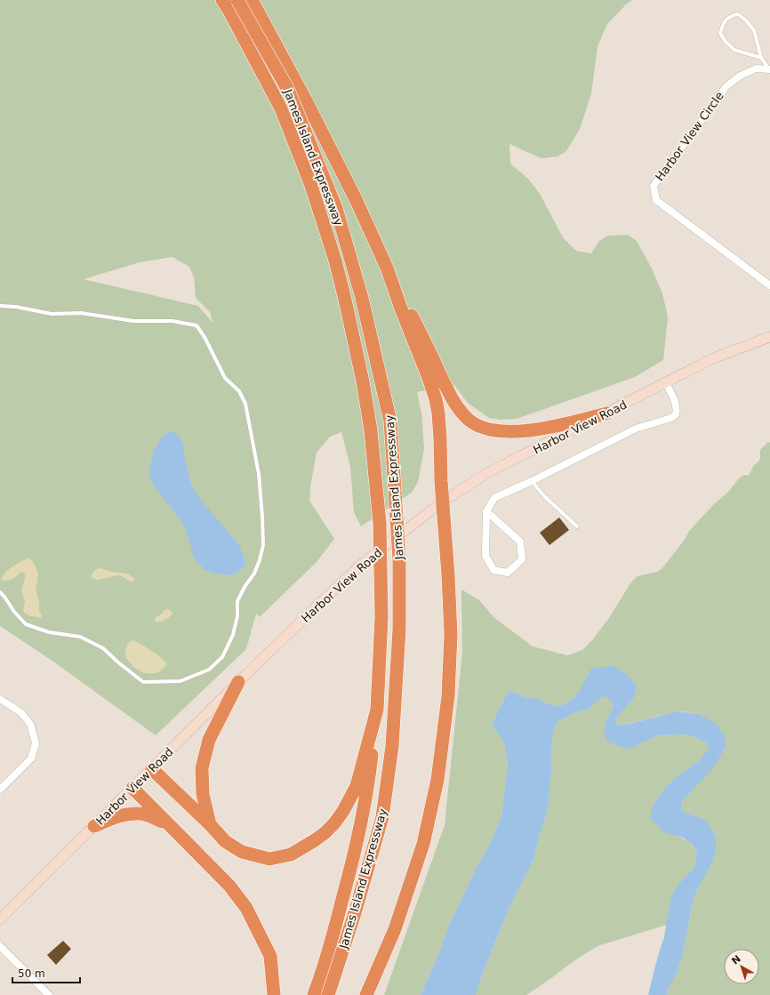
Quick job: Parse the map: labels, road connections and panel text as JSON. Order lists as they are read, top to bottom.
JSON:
{
  "streets": {
    "highway": ["James Island Expressway"],
    "main road": ["Harbor View Road"],
    "street": ["Harbor View Circle"]
  },
  "scale_bar": "50 m",
  "north": "top left"
}
